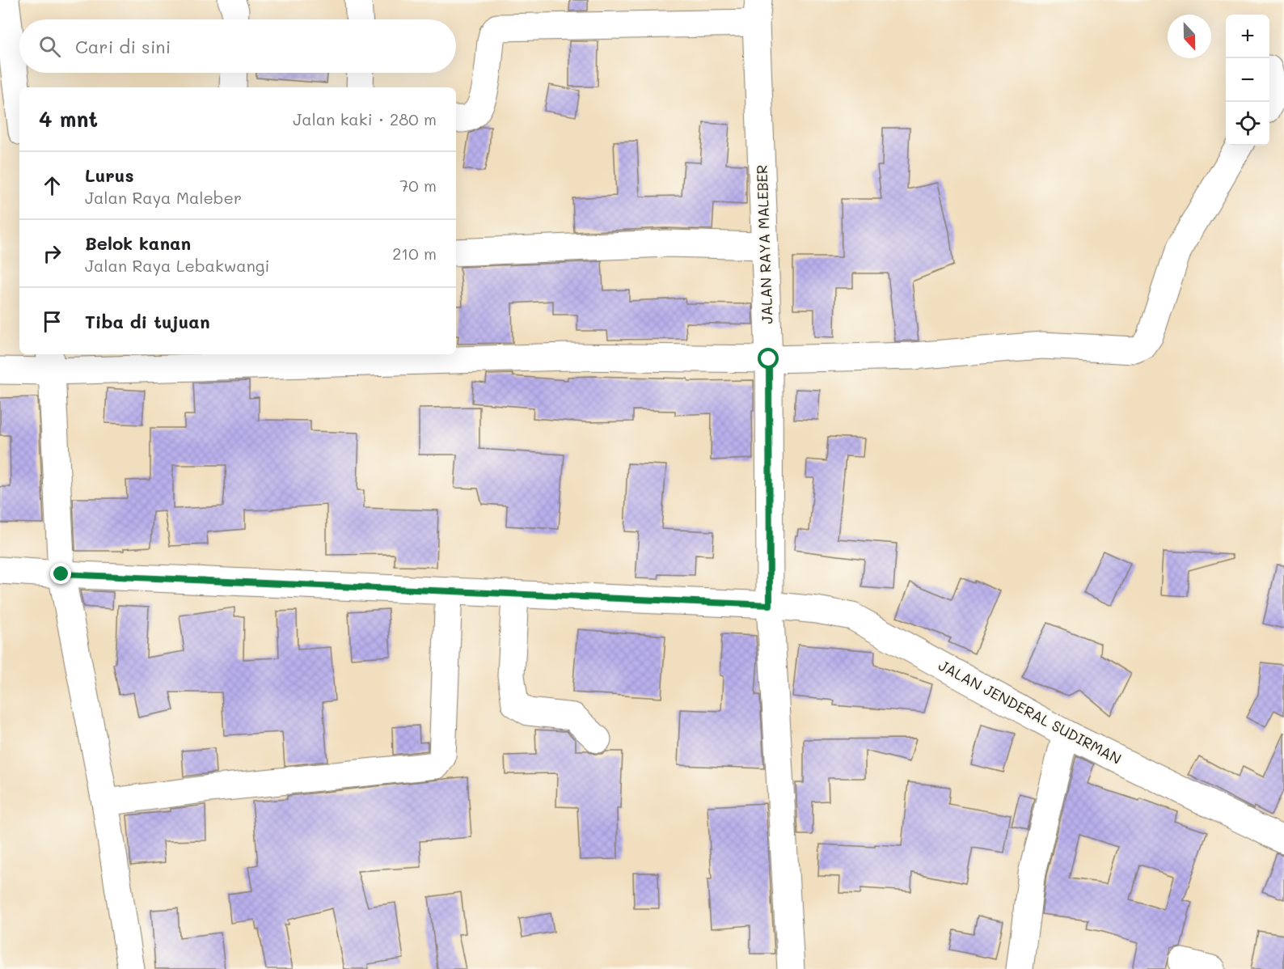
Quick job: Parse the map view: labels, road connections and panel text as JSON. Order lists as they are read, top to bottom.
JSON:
{
  "streets": {
    "street": ["JALAN RAYA MALEBER", "JALAN JENDERAL SUDIRMAN"]
  },
  "crossings": [
    ["JALAN RAYA MALEBER", "JALAN JENDERAL SUDIRMAN"]
  ],
  "north": "bottom",
  "page": {
    "map_buttons": ["+", "−"],
    "search": "Cari di sini",
    "heading": ["4 mnt", "Jalan kaki · 280 m"],
    "list": [
      ["Lurus", "Jalan Raya Maleber", "70 m"],
      ["Belok kanan", "Jalan Raya Lebakwangi", "210 m"],
      "Tiba di tujuan"
    ]
  }
}
